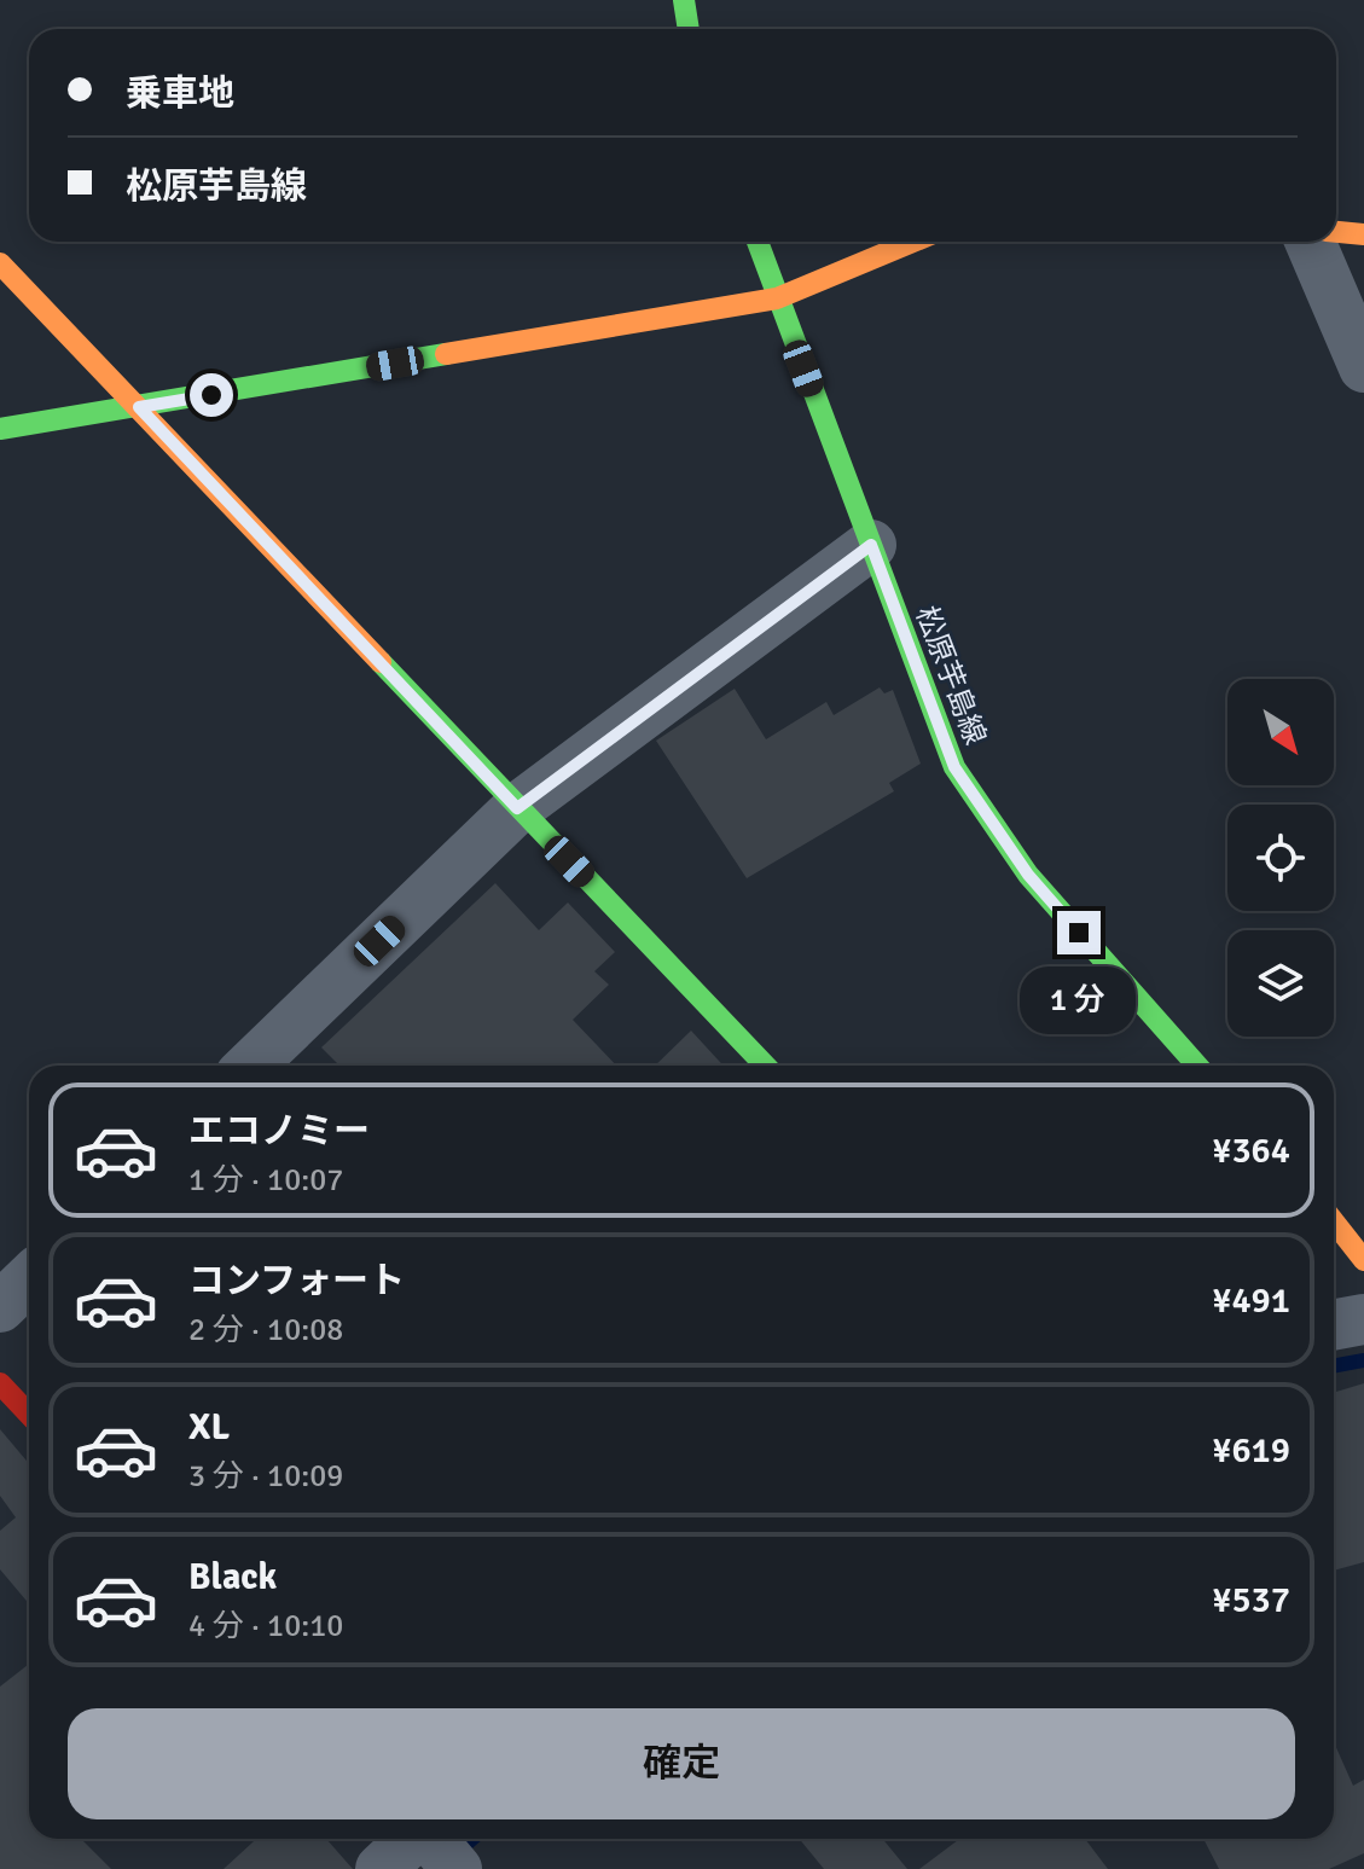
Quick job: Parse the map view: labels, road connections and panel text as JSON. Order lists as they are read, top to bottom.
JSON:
{
  "streets": {
    "street": ["松原芋島線"]
  },
  "north": "bottom right",
  "page": {
    "banner": ["乗車地", "松原芋島線"],
    "bubble": "1 分",
    "list": [
      {
        "name": "エコノミー",
        "note": "1 分 · 10:07",
        "value": "¥364"
      },
      {
        "name": "コンフォート",
        "note": "2 分 · 10:08",
        "value": "¥491"
      },
      {
        "name": "XL",
        "note": "3 分 · 10:09",
        "value": "¥619"
      },
      {
        "name": "Black",
        "note": "4 分 · 10:10",
        "value": "¥537"
      }
    ],
    "buttons": "確定"
  }
}
